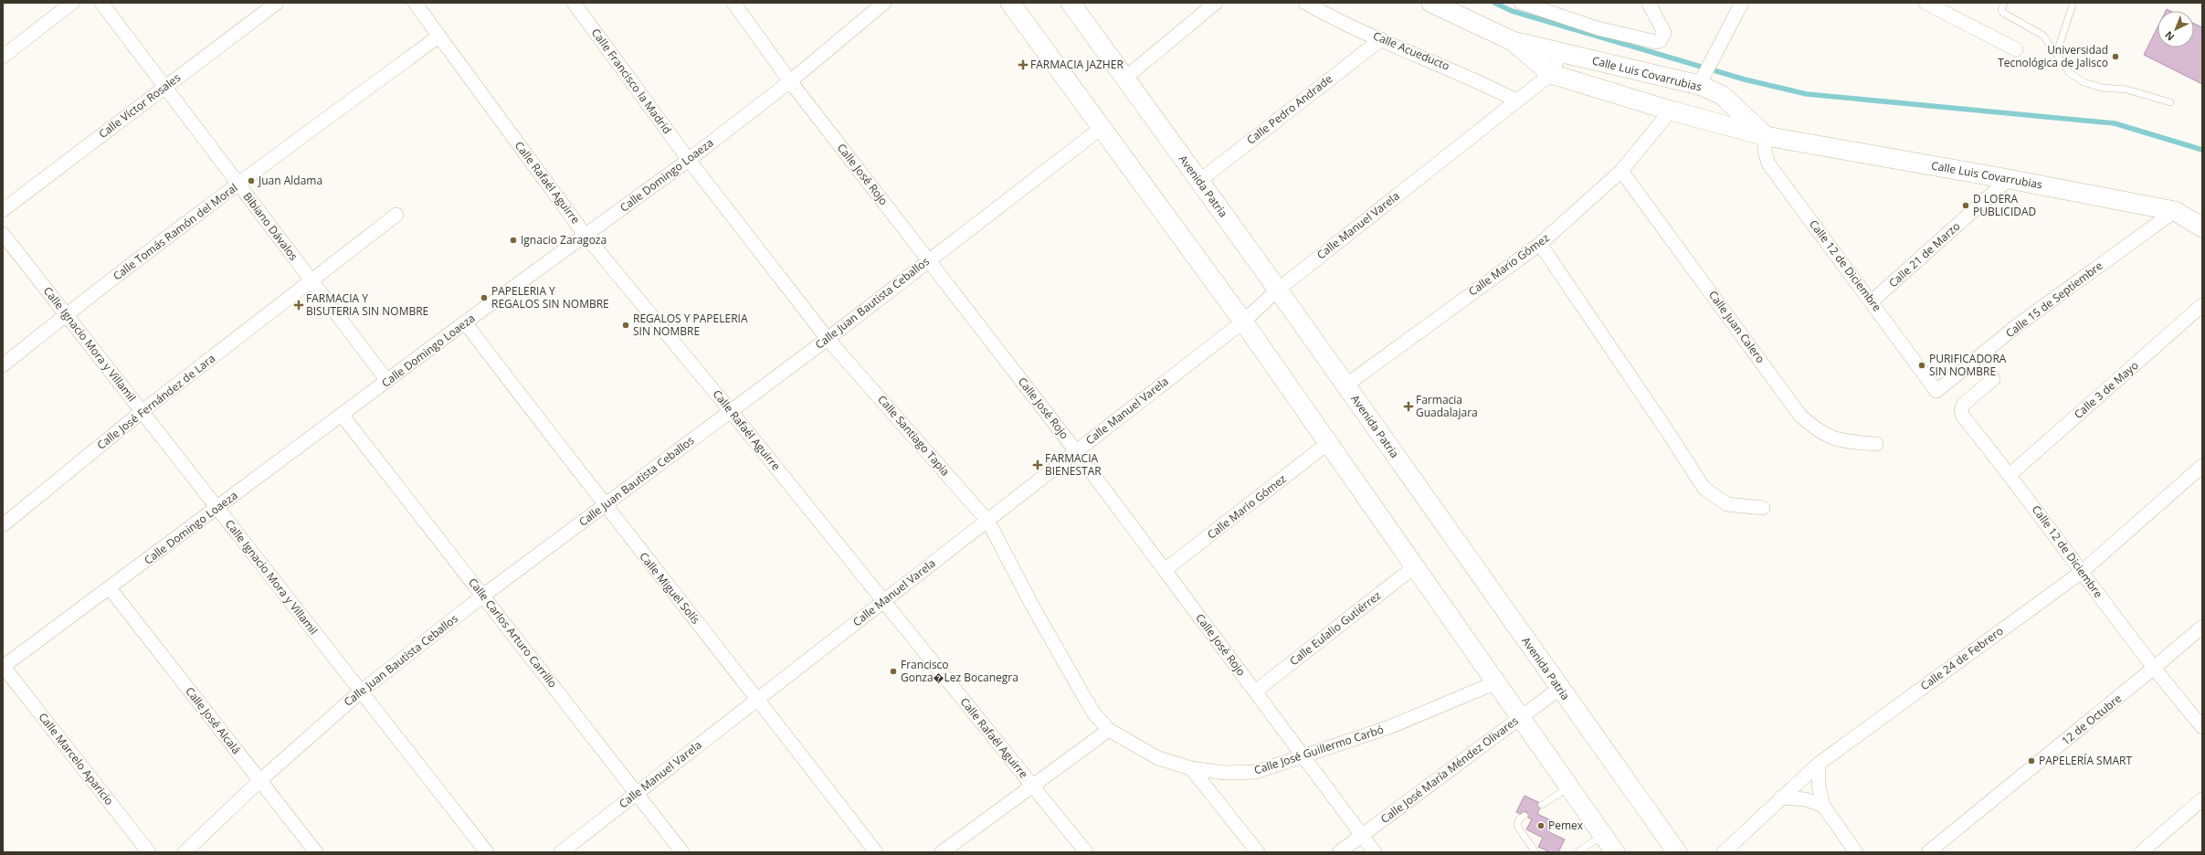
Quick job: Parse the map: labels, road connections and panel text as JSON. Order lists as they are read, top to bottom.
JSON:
{
  "streets": {
    "street": [
      "Calle Acueducto",
      "Calle Luis Covarrubias",
      "Calle Francisco la Madrid",
      "Calle Víctor Rosales",
      "Calle Pedro Andrade",
      "Calle José Rojo",
      "Calle Domingo Loaeza",
      "Calle Rafaél Aguirre",
      "Avenida Patria",
      "Calle Manuel Varela",
      "Bibiano Dávalos",
      "Calle Tomás Ramón del Moral",
      "Calle 21 de Marzo",
      "Calle Mario Gómez",
      "Calle 12 de Diciembre",
      "Calle 15 de Septiembre",
      "Calle Juan Bautista Ceballos",
      "Calle Juan Calero",
      "Calle Ignacio Mora y Villamil",
      "Calle 3 de Mayo",
      "Calle José Fernández de Lara",
      "Calle Santiago Tapia",
      "Calle Miguel Solís",
      "Calle Eulalio Gutiérrez",
      "Calle Carlos Arturo Carrillo",
      "Calle 24 de Febrero",
      "12 de Octubre",
      "Calle José Alcalá",
      "Calle José Guillermo Carbó",
      "Calle Marcelo Aparicio",
      "Calle José María Méndez Olivares"
    ]
  },
  "crossings": [
    ["Calle Acueducto", "Calle Pedro Andrade"],
    ["Calle Acueducto", "Calle Manuel Varela"],
    ["Calle Luis Covarrubias", "Calle Manuel Varela"],
    ["Calle Luis Covarrubias", "Calle 21 de Marzo"],
    ["Calle Luis Covarrubias", "Calle Mario Gómez"],
    ["Calle Luis Covarrubias", "Calle 12 de Diciembre"],
    ["Calle Luis Covarrubias", "Calle 15 de Septiembre"],
    ["Calle Francisco la Madrid", "Calle Domingo Loaeza"],
    ["Calle Francisco la Madrid", "Calle Santiago Tapia"],
    ["Calle Víctor Rosales", "Bibiano Dávalos"],
    ["Calle Pedro Andrade", "Avenida Patria"],
    ["Calle José Rojo", "Calle Domingo Loaeza"],
    ["Calle José Rojo", "Calle Manuel Varela"],
    ["Calle José Rojo", "Calle Mario Gómez"],
    ["Calle José Rojo", "Calle Juan Bautista Ceballos"],
    ["Calle José Rojo", "Calle Eulalio Gutiérrez"],
    ["Calle José Rojo", "Calle José Guillermo Carbó"],
    ["Calle José Rojo", "Calle José María Méndez Olivares"],
    ["Calle Domingo Loaeza", "Calle Rafaél Aguirre"],
    ["Calle Domingo Loaeza", "Bibiano Dávalos"],
    ["Calle Domingo Loaeza", "Calle Ignacio Mora y Villamil"],
    ["Calle Domingo Loaeza", "Calle Santiago Tapia"],
    ["Calle Domingo Loaeza", "Calle Miguel Solís"],
    ["Calle Domingo Loaeza", "Calle Carlos Arturo Carrillo"],
    ["Calle Domingo Loaeza", "Calle José Alcalá"],
    ["Calle Domingo Loaeza", "Calle Marcelo Aparicio"],
    ["Calle Rafaél Aguirre", "Calle Manuel Varela"],
    ["Calle Rafaél Aguirre", "Calle Tomás Ramón del Moral"],
    ["Calle Rafaél Aguirre", "Calle Juan Bautista Ceballos"],
    ["Avenida Patria", "Calle Manuel Varela"],
    ["Avenida Patria", "Calle Mario Gómez"],
    ["Avenida Patria", "Calle José María Méndez Olivares"],
    ["Calle Manuel Varela", "Calle Santiago Tapia"],
    ["Calle Manuel Varela", "Calle Miguel Solís"],
    ["Calle Manuel Varela", "Calle Carlos Arturo Carrillo"],
    ["Bibiano Dávalos", "Calle Tomás Ramón del Moral"],
    ["Bibiano Dávalos", "Calle José Fernández de Lara"],
    ["Calle Tomás Ramón del Moral", "Calle Ignacio Mora y Villamil"],
    ["Calle 21 de Marzo", "Calle 12 de Diciembre"],
    ["Calle Mario Gómez", "Calle Juan Calero"],
    ["Calle 12 de Diciembre", "Calle 15 de Septiembre"],
    ["Calle 12 de Diciembre", "Calle 3 de Mayo"],
    ["Calle 12 de Diciembre", "Calle 24 de Febrero"],
    ["Calle 12 de Diciembre", "12 de Octubre"],
    ["Calle Juan Bautista Ceballos", "Calle Ignacio Mora y Villamil"],
    ["Calle Juan Bautista Ceballos", "Calle Santiago Tapia"],
    ["Calle Juan Bautista Ceballos", "Calle Miguel Solís"],
    ["Calle Juan Bautista Ceballos", "Calle Carlos Arturo Carrillo"],
    ["Calle Juan Bautista Ceballos", "Calle José Alcalá"],
    ["Calle Ignacio Mora y Villamil", "Calle José Fernández de Lara"],
    ["Calle Santiago Tapia", "Calle José Guillermo Carbó"]
  ],
  "places": {
    "other": [
      "Universidad Tecnológica de Jalisco",
      "Juan Aldama",
      "D LOERA PUBLICIDAD",
      "Ignacio Zaragoza",
      "PAPELERIA Y REGALOS SIN NOMBRE",
      "REGALOS Y PAPELERIA SIN NOMBRE",
      "PURIFICADORA SIN NOMBRE",
      "Francisco Gonza�Lez Bocanegra",
      "PAPELERÍA SMART",
      "Pemex"
    ],
    "health": [
      "FARMACIA JAZHER",
      "FARMACIA Y BISUTERIA SIN NOMBRE",
      "Farmacia Guadalajara",
      "FARMACIA BIENESTAR"
    ]
  },
  "north": "bottom left"
}
